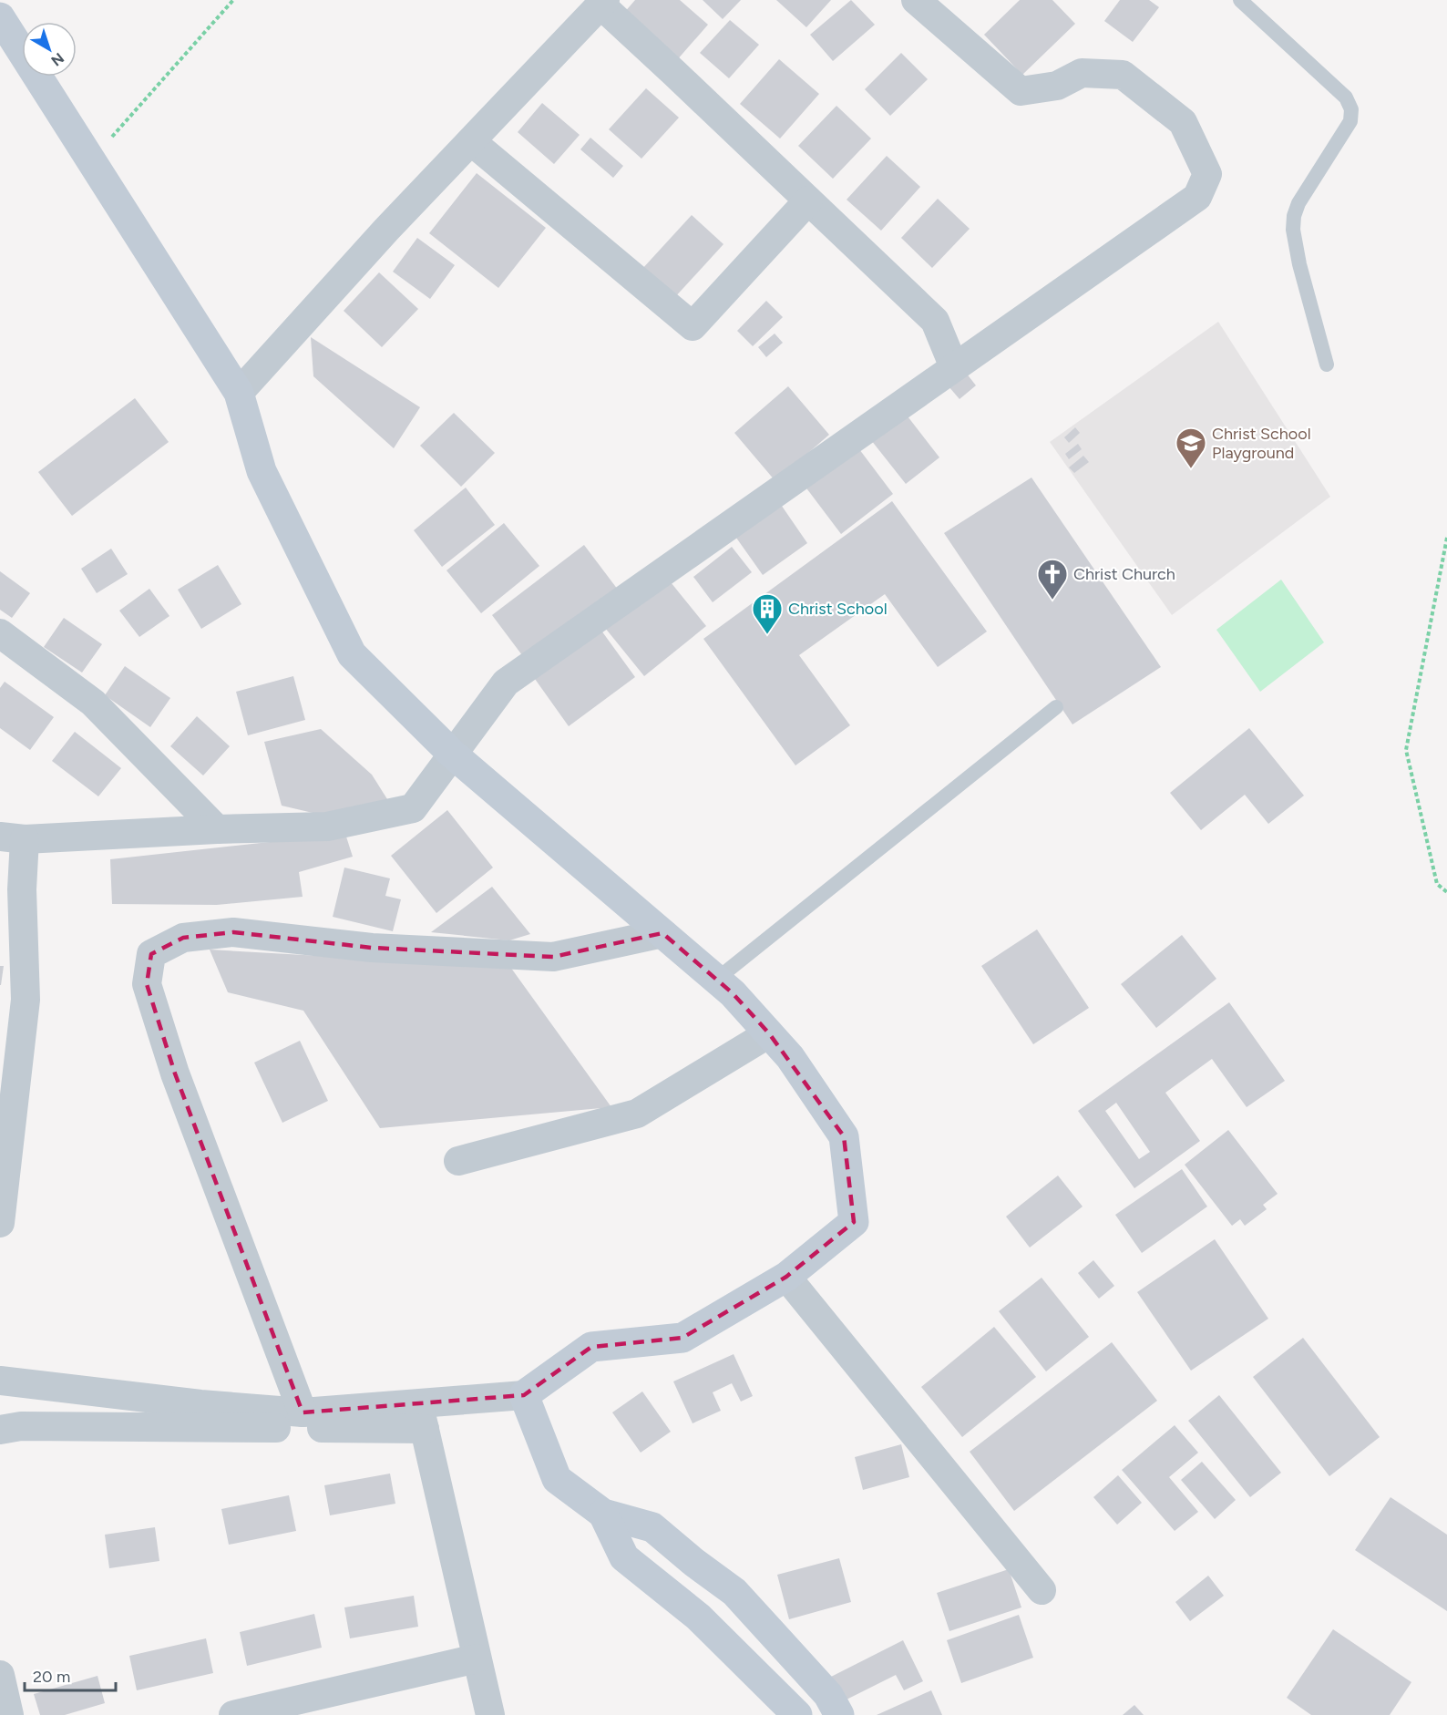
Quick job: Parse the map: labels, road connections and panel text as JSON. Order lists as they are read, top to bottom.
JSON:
{
  "places": {
    "school or university": ["Christ School Playground"],
    "church": ["Christ Church"],
    "building": ["Christ School"]
  },
  "scale_bar": "20 m",
  "north": "bottom right"
}
